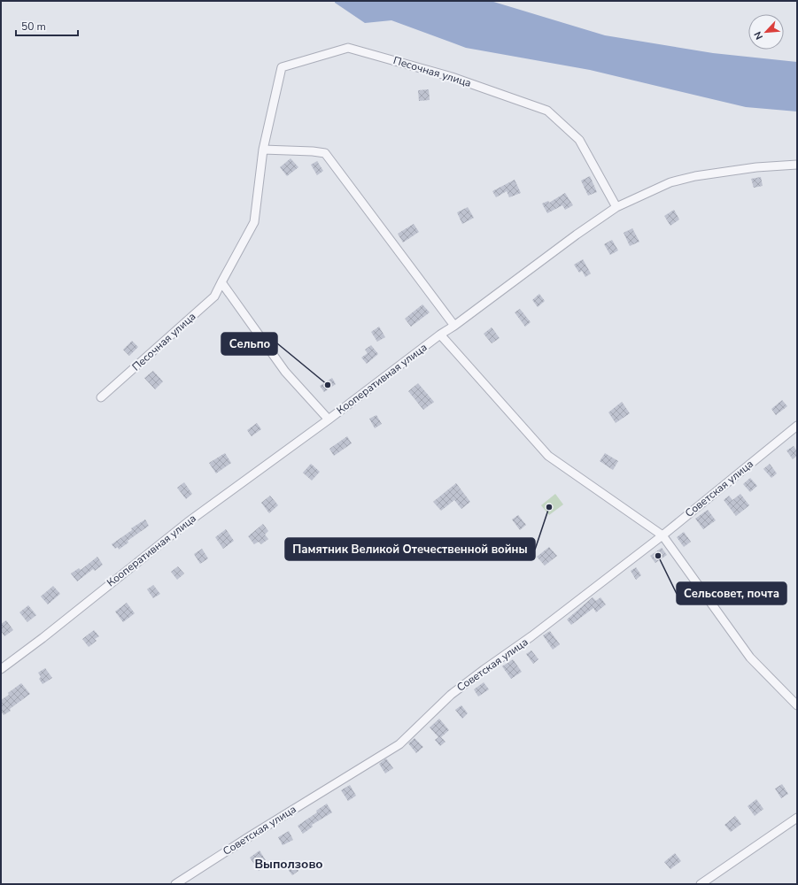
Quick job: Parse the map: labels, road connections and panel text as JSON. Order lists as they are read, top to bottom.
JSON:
{
  "streets": {
    "street": ["Песочная улица", "Кооперативная улица", "Советская улица"]
  },
  "crossings": [
    ["Песочная улица", "Кооперативная улица"]
  ],
  "districts": ["Выползово"],
  "places": ["Сельпо", "Памятник Великой Отечественной войны", "Сельсовет, почта"],
  "scale_bar": "50 m",
  "north": "bottom left"
}
